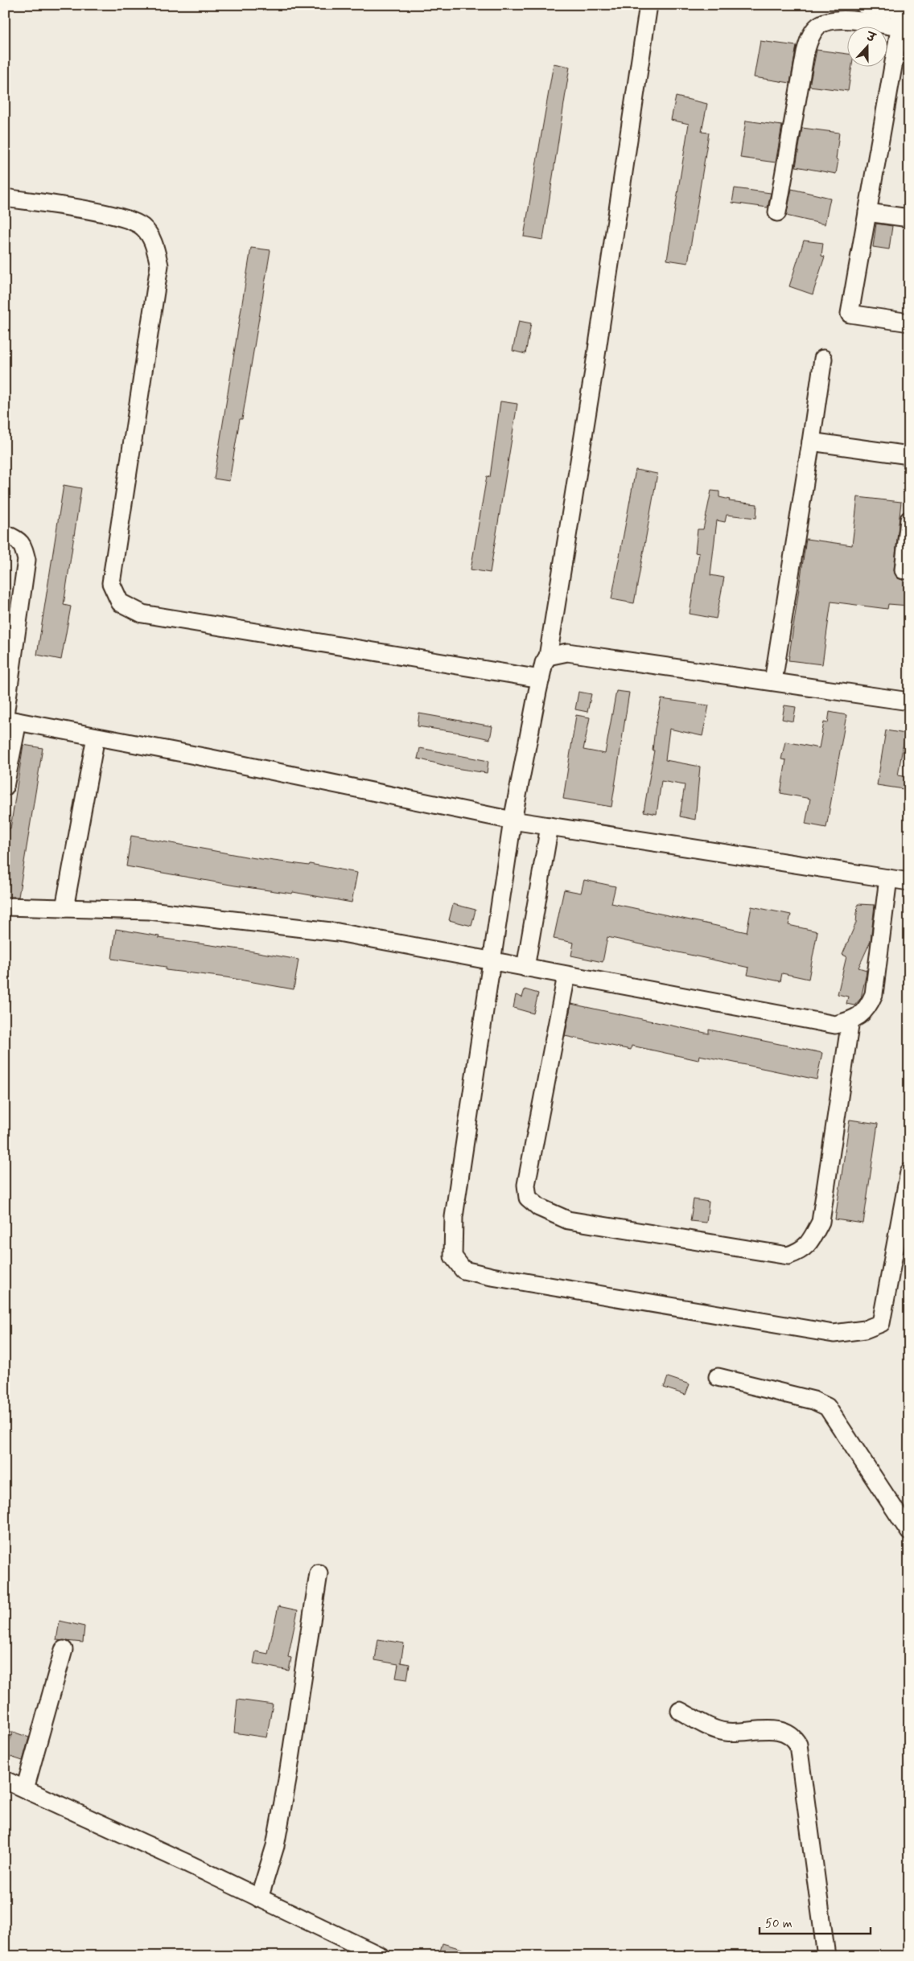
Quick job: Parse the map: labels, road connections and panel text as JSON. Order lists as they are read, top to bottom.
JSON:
{
  "scale_bar": "50 m",
  "north": "top"
}
